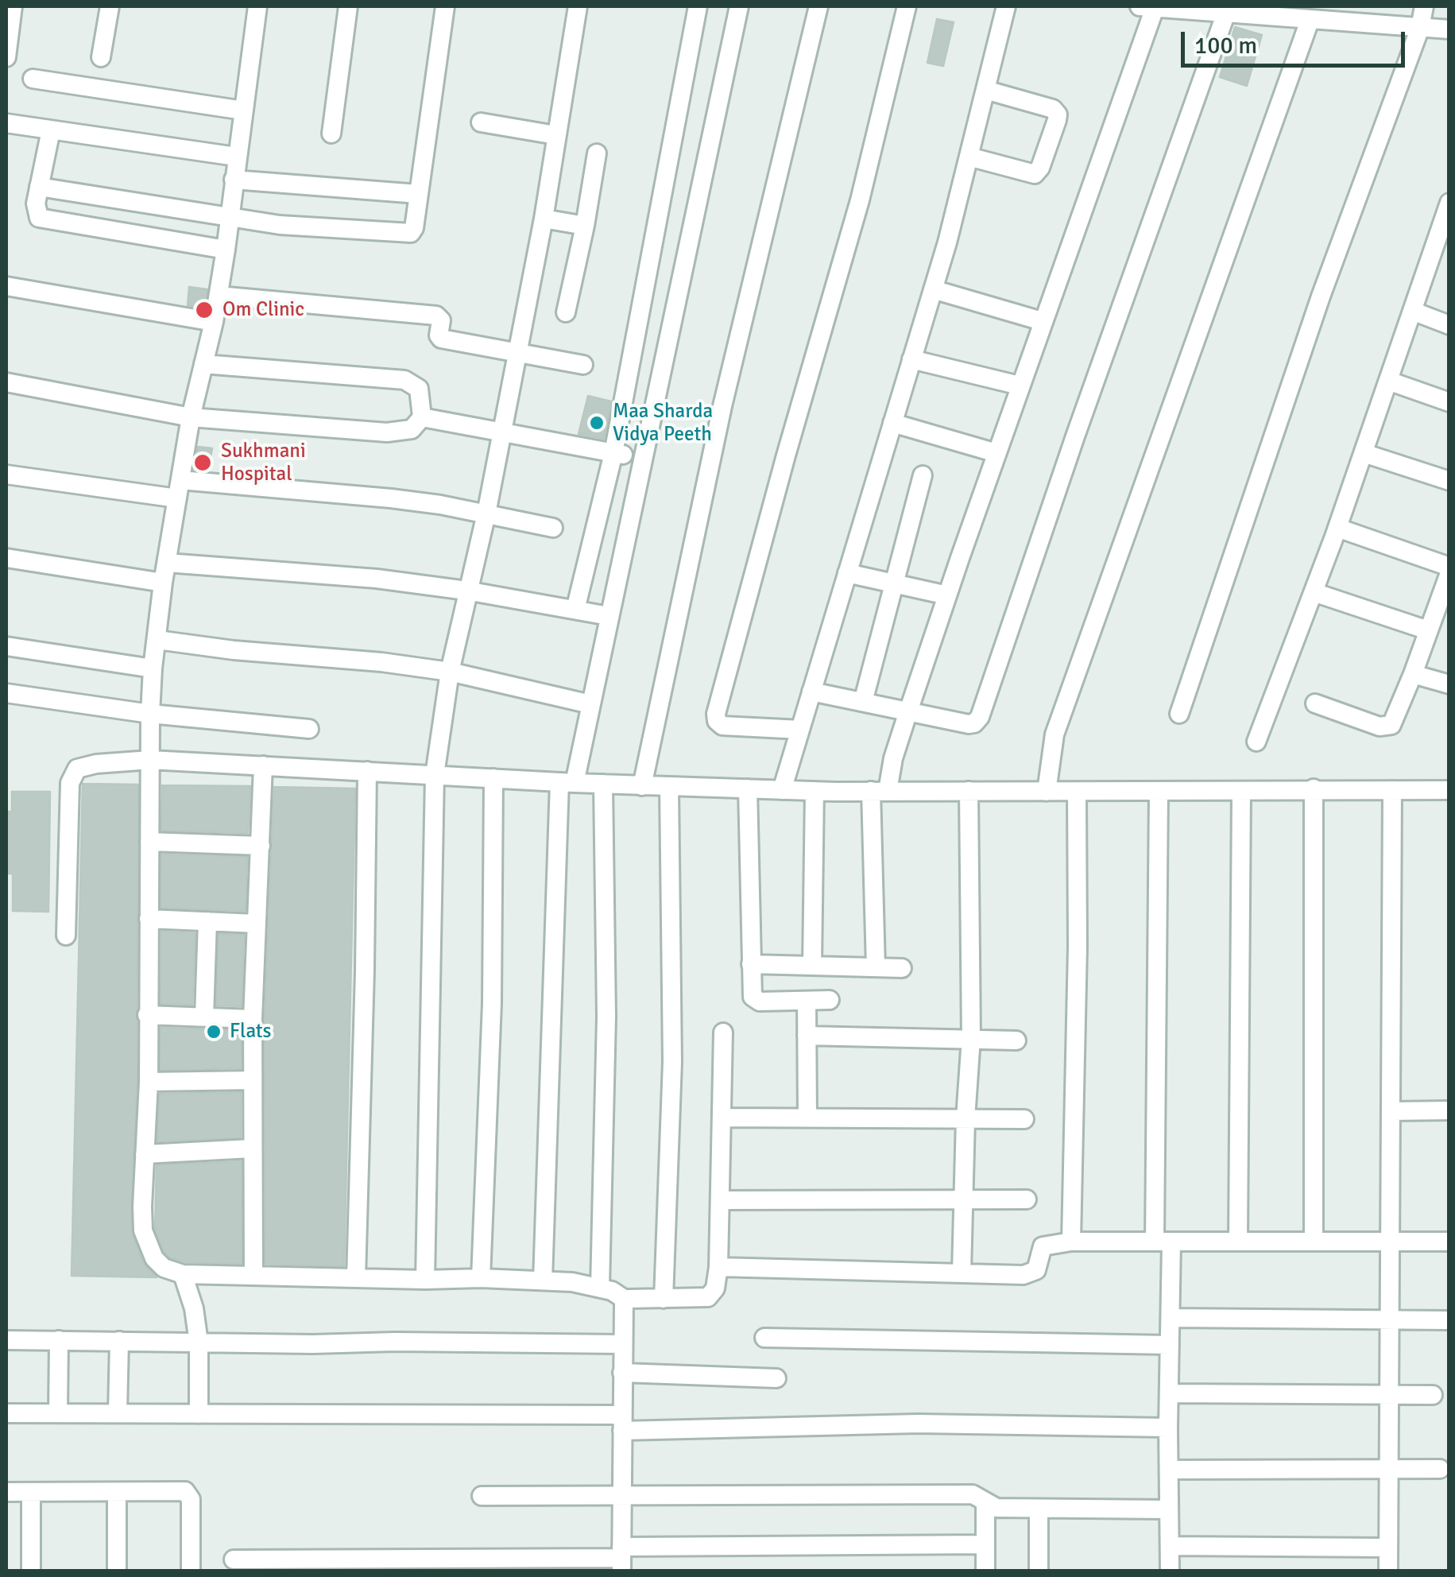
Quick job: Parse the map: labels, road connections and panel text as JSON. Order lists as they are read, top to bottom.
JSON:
{
  "places": [
    "Om Clinic",
    "Maa Sharda Vidya Peeth",
    "Sukhmani Hospital",
    "Flats"
  ],
  "scale_bar": "100 m"
}
